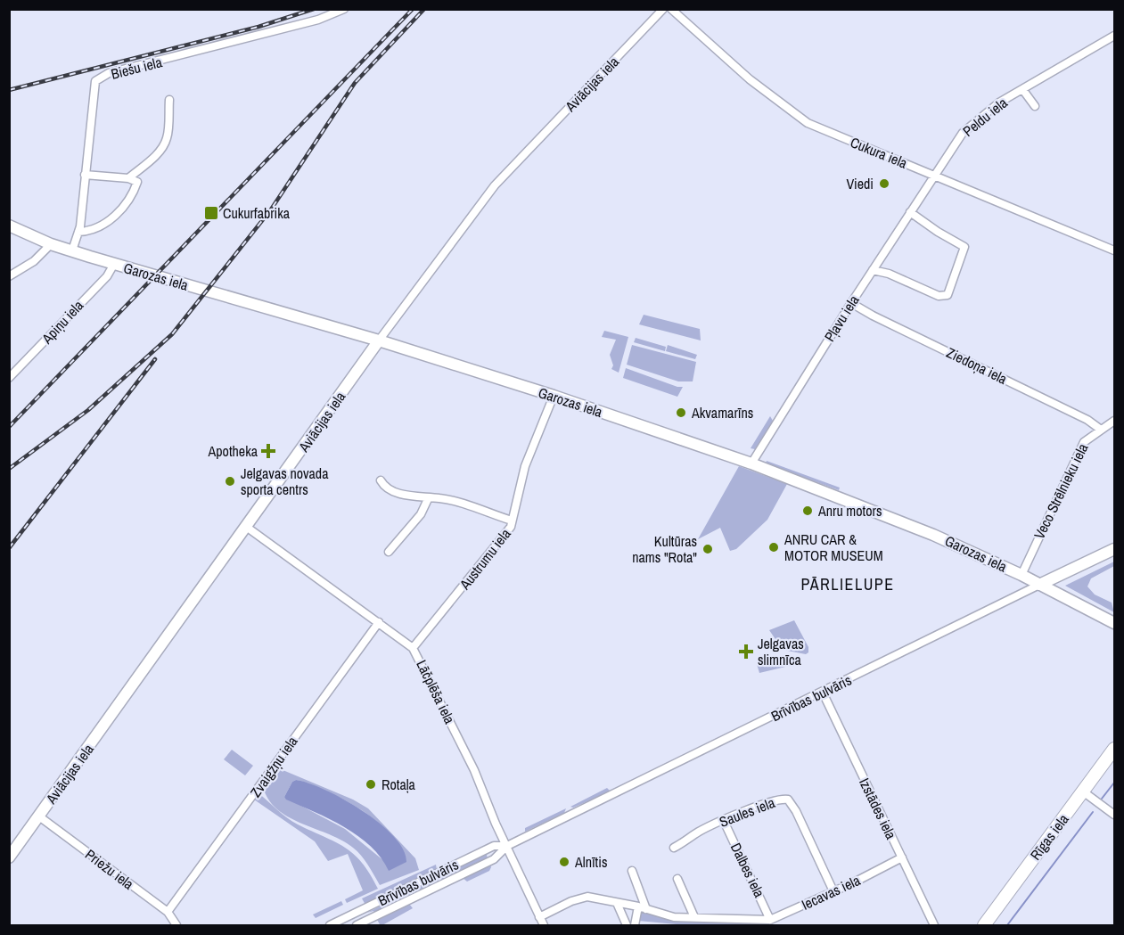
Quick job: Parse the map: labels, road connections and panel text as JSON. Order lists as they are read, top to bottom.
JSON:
{
  "streets": {
    "main road": [
      "Aviācijas iela",
      "Garozas iela",
      "Brīvības bulvāris",
      "Rīgas iela"
    ],
    "street": [
      "Biešu iela",
      "Peldu iela",
      "Cukura iela",
      "Pļavu iela",
      "Apiņu iela",
      "Ziedoņa iela",
      "Veco Strēlnieku iela",
      "Austrumu iela",
      "Lāčplēša iela",
      "Zvaigžņu iela",
      "Izstādes iela",
      "Saules iela",
      "Priežu iela",
      "Dalbes iela",
      "Iecavas iela"
    ]
  },
  "crossings": [
    ["Biešu iela", "Garozas iela"],
    ["Aviācijas iela", "Garozas iela"],
    ["Aviācijas iela", "Lāčplēša iela"],
    ["Aviācijas iela", "Priežu iela"],
    ["Peldu iela", "Cukura iela"],
    ["Peldu iela", "Pļavu iela"],
    ["Cukura iela", "Pļavu iela"],
    ["Garozas iela", "Pļavu iela"],
    ["Garozas iela", "Apiņu iela"],
    ["Garozas iela", "Veco Strēlnieku iela"],
    ["Garozas iela", "Austrumu iela"],
    ["Garozas iela", "Brīvības bulvāris"],
    ["Pļavu iela", "Ziedoņa iela"],
    ["Ziedoņa iela", "Veco Strēlnieku iela"],
    ["Austrumu iela", "Lāčplēša iela"],
    ["Lāčplēša iela", "Brīvības bulvāris"],
    ["Lāčplēša iela", "Zvaigžņu iela"],
    ["Lāčplēša iela", "Iecavas iela"],
    ["Brīvības bulvāris", "Izstādes iela"],
    ["Zvaigžņu iela", "Priežu iela"],
    ["Izstādes iela", "Iecavas iela"],
    ["Saules iela", "Dalbes iela"],
    ["Saules iela", "Iecavas iela"],
    ["Dalbes iela", "Iecavas iela"]
  ],
  "districts": ["PĀRLIELUPE"],
  "places": {
    "other": [
      "Viedi",
      "Akvamarīns",
      "Jelgavas novada sporta centrs",
      "Anru motors",
      "ANRU CAR & MOTOR MUSEUM",
      "Kultūras nams \"Rota\"",
      "Rotaļa",
      "Alnītis"
    ],
    "transit": ["Cukurfabrika"],
    "health": ["Apotheka", "Jelgavas slimnīca"]
  }
}
